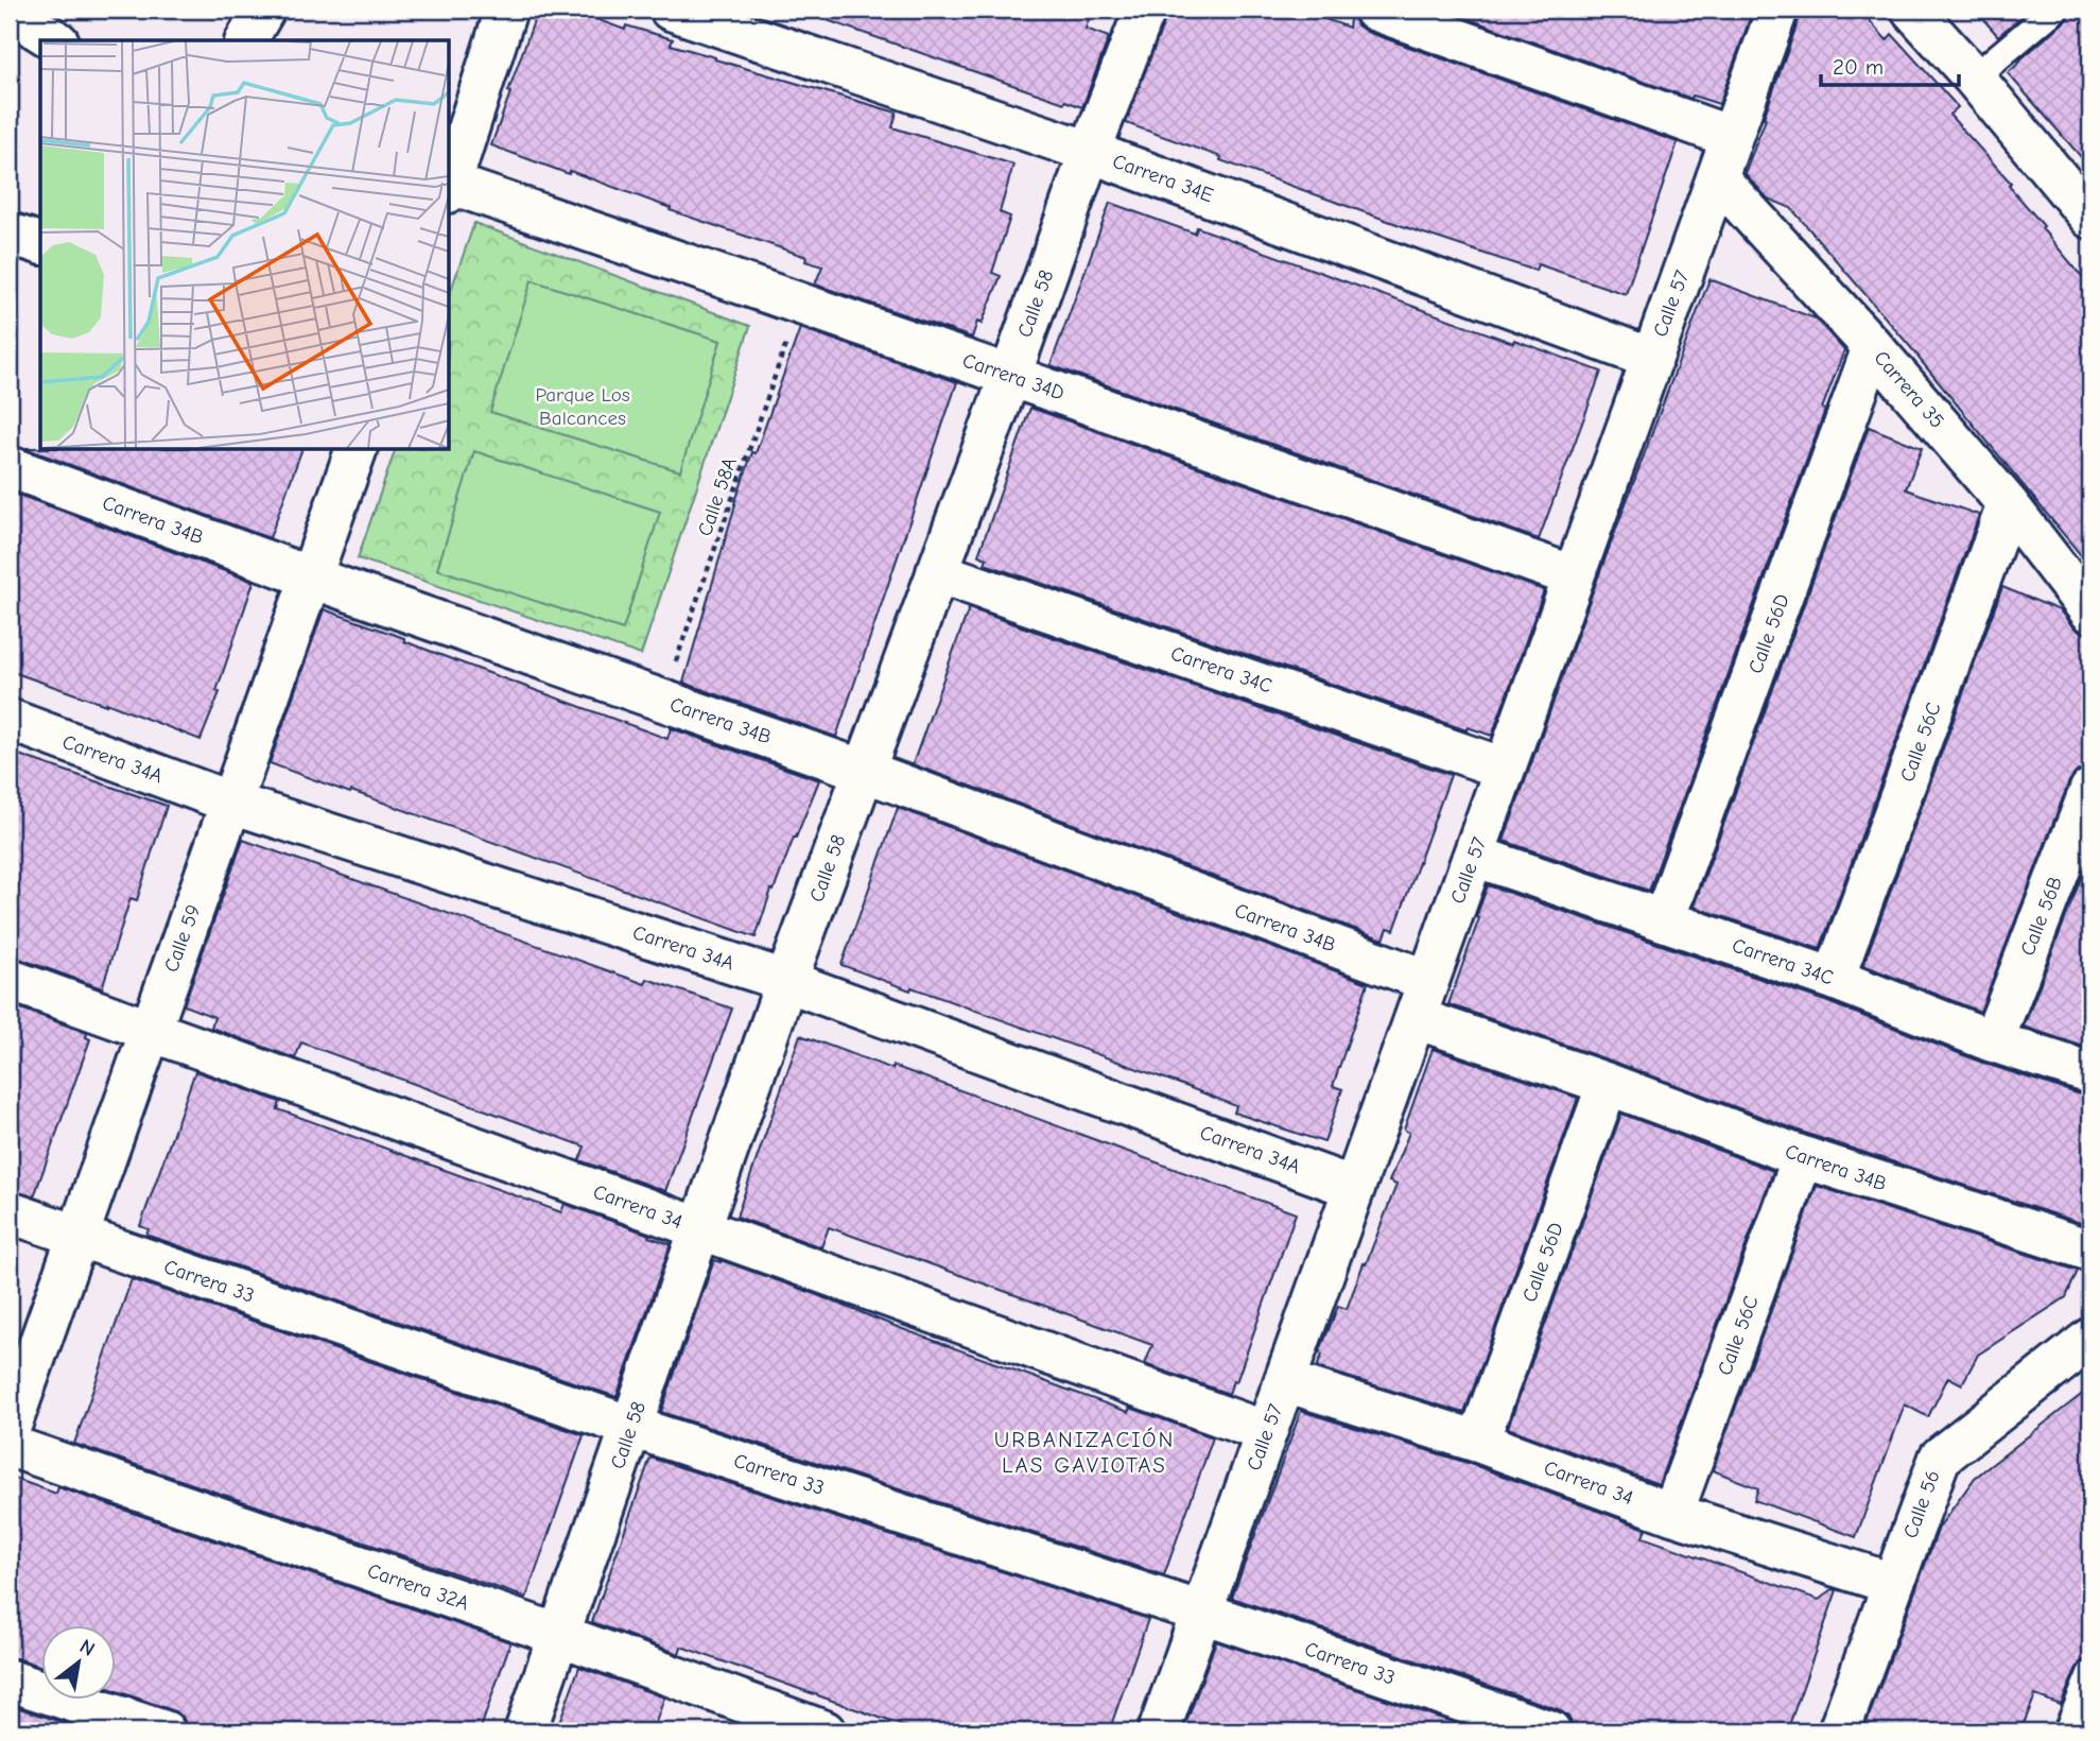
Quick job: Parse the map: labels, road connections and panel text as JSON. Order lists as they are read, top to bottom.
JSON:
{
  "streets": {
    "street": [
      "Carrera 34E",
      "Calle 58",
      "Calle 57",
      "Carrera 34D",
      "Carrera 35",
      "Carrera 34B",
      "Calle 56D",
      "Carrera 34C",
      "Calle 56C",
      "Carrera 34A",
      "Calle 56B",
      "Calle 59",
      "Carrera 34",
      "Carrera 33",
      "Calle 56",
      "Carrera 32A"
    ],
    "path": ["Calle 58A"]
  },
  "crossings": [
    ["Carrera 34E", "Calle 58"],
    ["Carrera 34E", "Calle 57"],
    ["Calle 58", "Carrera 34D"],
    ["Calle 58", "Carrera 34B"],
    ["Calle 58", "Carrera 34C"],
    ["Calle 58", "Carrera 34A"],
    ["Calle 58", "Carrera 34"],
    ["Calle 58", "Carrera 33"],
    ["Calle 58", "Carrera 32A"],
    ["Calle 57", "Carrera 34D"],
    ["Calle 57", "Carrera 35"],
    ["Calle 57", "Carrera 34B"],
    ["Calle 57", "Carrera 34C"],
    ["Calle 57", "Carrera 34A"],
    ["Calle 57", "Carrera 34"],
    ["Calle 57", "Carrera 33"],
    ["Carrera 34D", "Calle 58A"],
    ["Carrera 35", "Calle 56D"],
    ["Carrera 35", "Calle 56C"],
    ["Calle 58A", "Carrera 34B"],
    ["Carrera 34B", "Calle 56D"],
    ["Carrera 34B", "Calle 56C"],
    ["Carrera 34B", "Calle 59"],
    ["Calle 56D", "Carrera 34C"],
    ["Calle 56D", "Carrera 34"],
    ["Carrera 34C", "Calle 56C"],
    ["Carrera 34C", "Calle 56B"],
    ["Calle 56C", "Carrera 34"],
    ["Carrera 34A", "Calle 59"],
    ["Calle 59", "Carrera 34"],
    ["Calle 59", "Carrera 33"],
    ["Carrera 34", "Calle 56"]
  ],
  "districts": ["URBANIZACIÓN LAS GAVIOTAS"],
  "parks": ["Parque Los Balcances"],
  "scale_bar": "20 m",
  "north": "top right"
}
